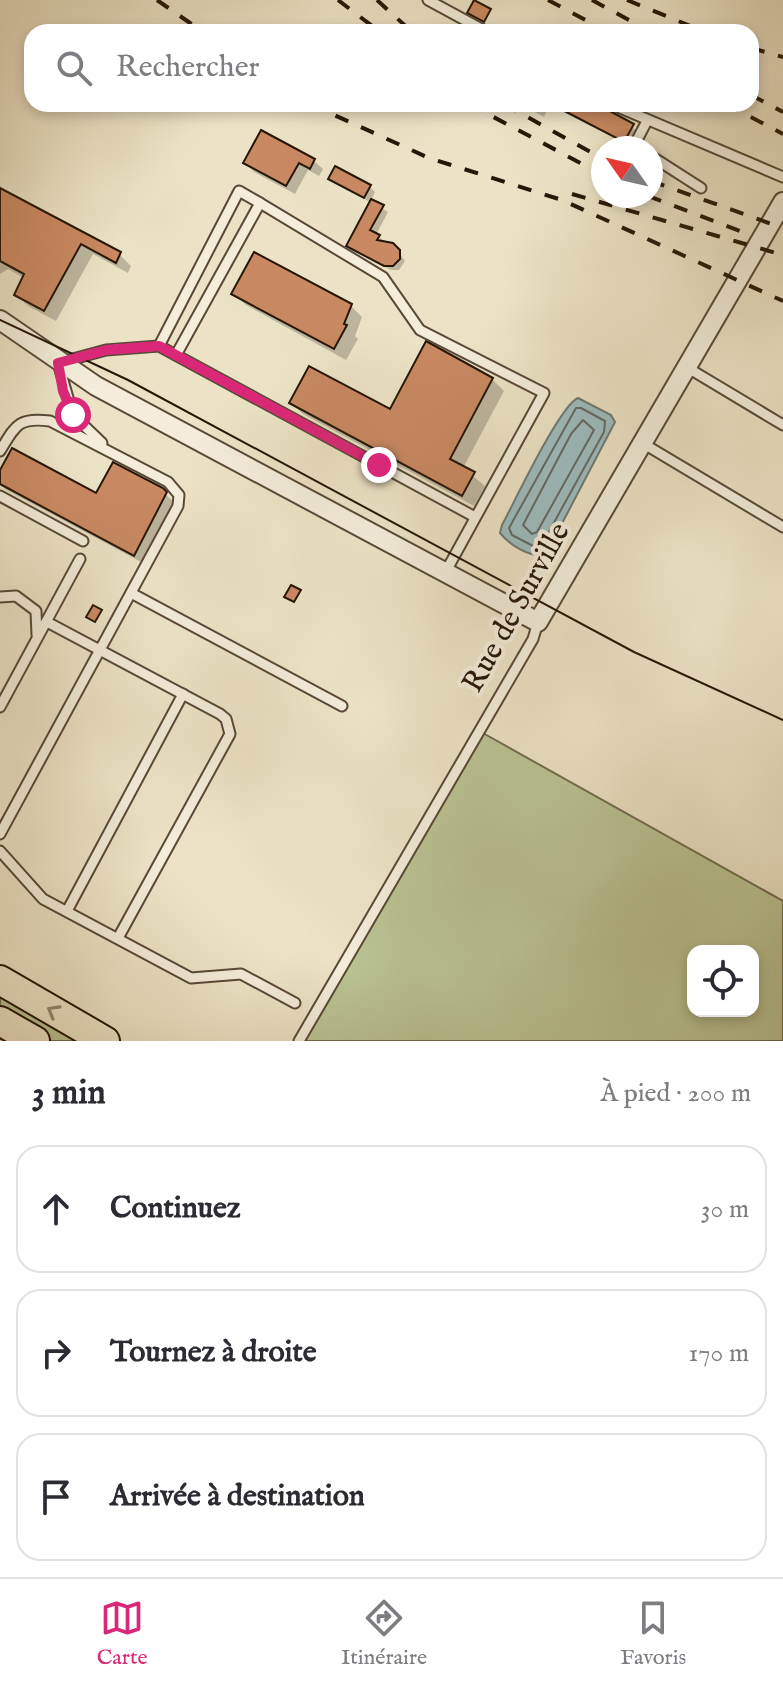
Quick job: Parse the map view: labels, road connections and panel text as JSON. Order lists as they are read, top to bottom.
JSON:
{
  "streets": {
    "street": ["Rue de Surville"]
  },
  "north": "top left",
  "page": {
    "search": "Rechercher",
    "heading": ["3 min", "À pied · 200 m"],
    "list": [
      ["Continuez", "30 m"],
      ["Tournez à droite", "170 m"],
      "Arrivée à destination"
    ],
    "nav": ["Carte", "Itinéraire", "Favoris"]
  }
}
